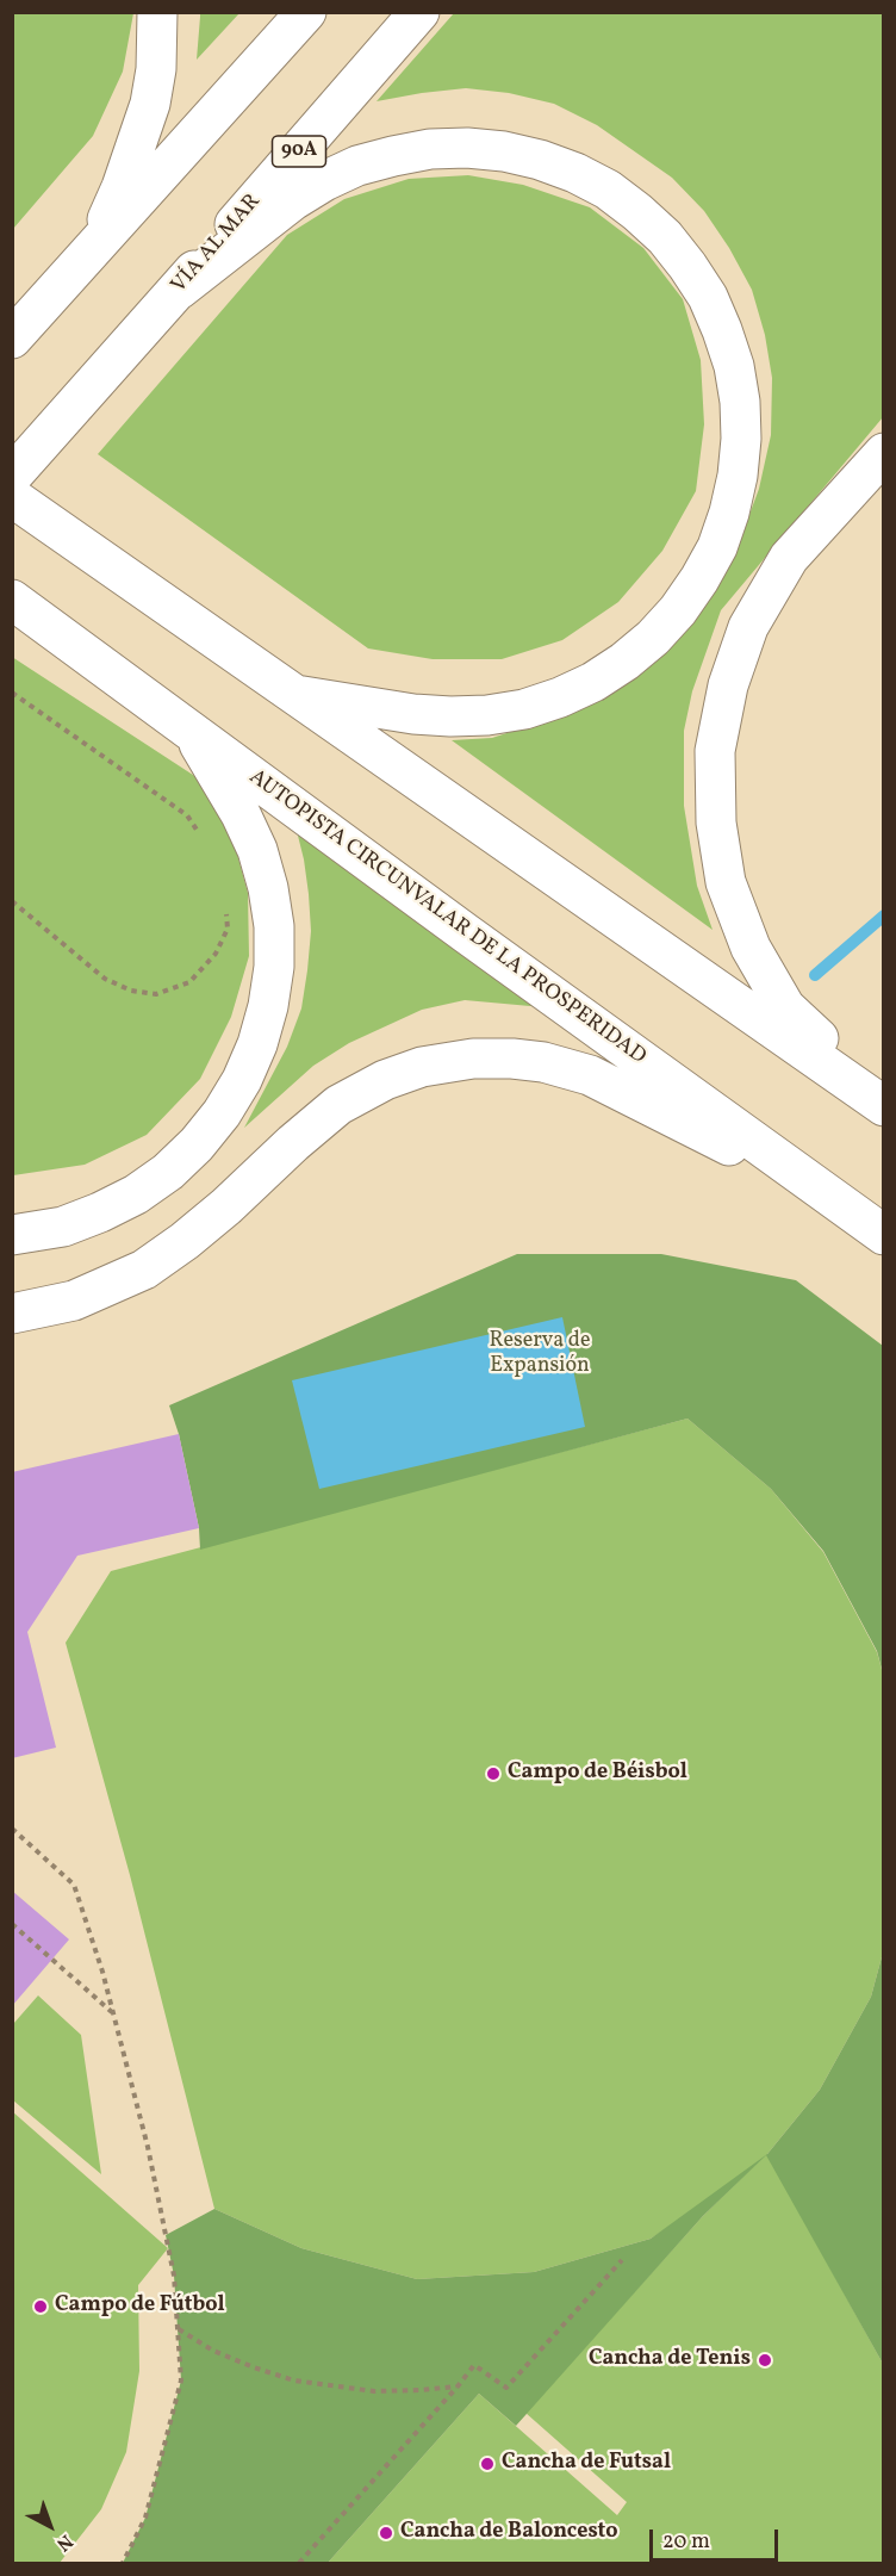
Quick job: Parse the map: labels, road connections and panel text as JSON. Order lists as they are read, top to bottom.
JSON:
{
  "streets": {
    "highway": ["90A", "VÍA AL MAR", "AUTOPISTA CIRCUNVALAR DE LA PROSPERIDAD"]
  },
  "parks": ["Reserva de Expansión"],
  "places": [
    "Campo de Béisbol",
    "Campo de Fútbol",
    "Cancha de Tenis",
    "Cancha de Futsal",
    "Cancha de Baloncesto"
  ],
  "scale_bar": "20 m",
  "north": "bottom right"
}
